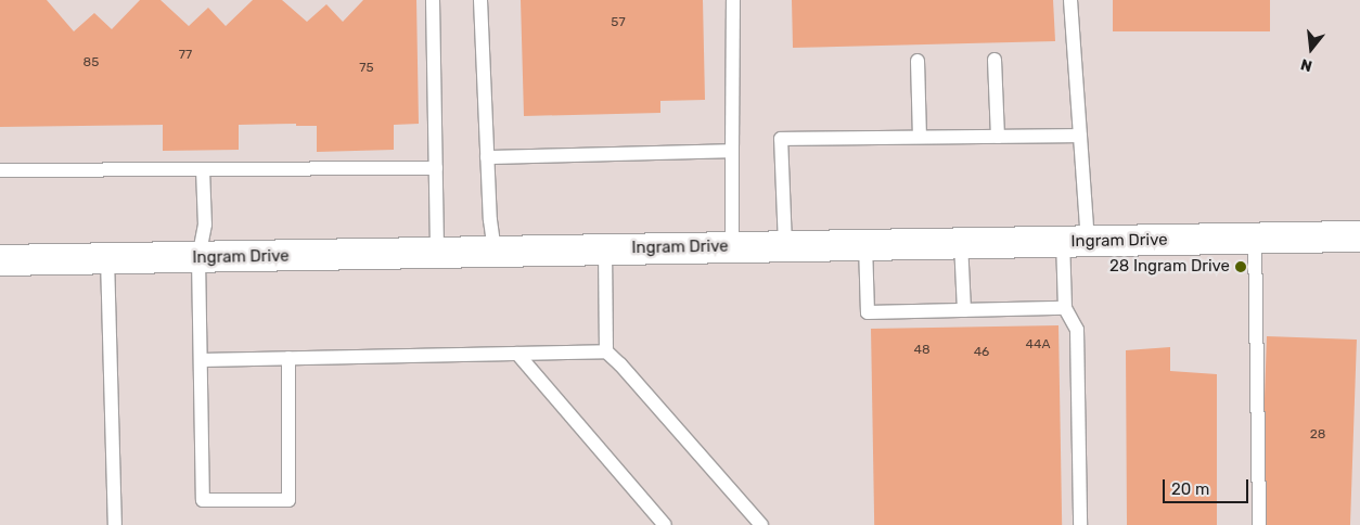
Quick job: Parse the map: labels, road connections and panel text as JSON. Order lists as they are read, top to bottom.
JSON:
{
  "streets": {
    "street": ["Ingram Drive"]
  },
  "places": ["28 Ingram Drive"],
  "house_numbers": [
    "57",
    "77",
    "85",
    "75",
    "44A",
    "48",
    "46",
    "28"
  ],
  "scale_bar": "20 m",
  "north": "bottom"
}
